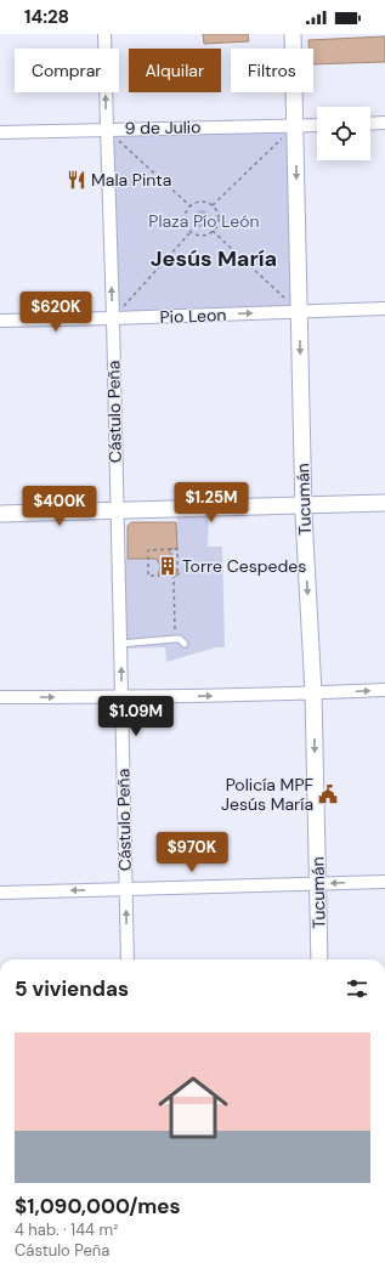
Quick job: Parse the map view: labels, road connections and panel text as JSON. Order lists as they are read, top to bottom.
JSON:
{
  "streets": {
    "street": [
      "9 de Julio",
      "Pio Leon",
      "Cástulo Peña",
      "Tucumán"
    ]
  },
  "crossings": [
    ["9 de Julio", "Cástulo Peña"],
    ["9 de Julio", "Tucumán"],
    ["Pio Leon", "Cástulo Peña"],
    ["Pio Leon", "Tucumán"]
  ],
  "one_way": ["Pio Leon", "Cástulo Peña", "Tucumán"],
  "districts": ["Jesús María"],
  "parks": ["Plaza Pío León"],
  "places": {
    "restaurant": ["Mala Pinta"],
    "building": ["Torre Cespedes"],
    "public building": ["Policía MPF Jesús María"]
  },
  "page": {
    "status": "14:28",
    "chip": ["Comprar", "Alquilar", "Filtros"],
    "price": [
      "$620K",
      "$1.25M",
      "$400K",
      "$1.09M",
      "$970K"
    ],
    "heading": "5 viviendas",
    "list": [
      {
        "name": "$1,090,000/mes",
        "note": "4 hab. · 144 m² · Cástulo Peña"
      }
    ]
  }
}
